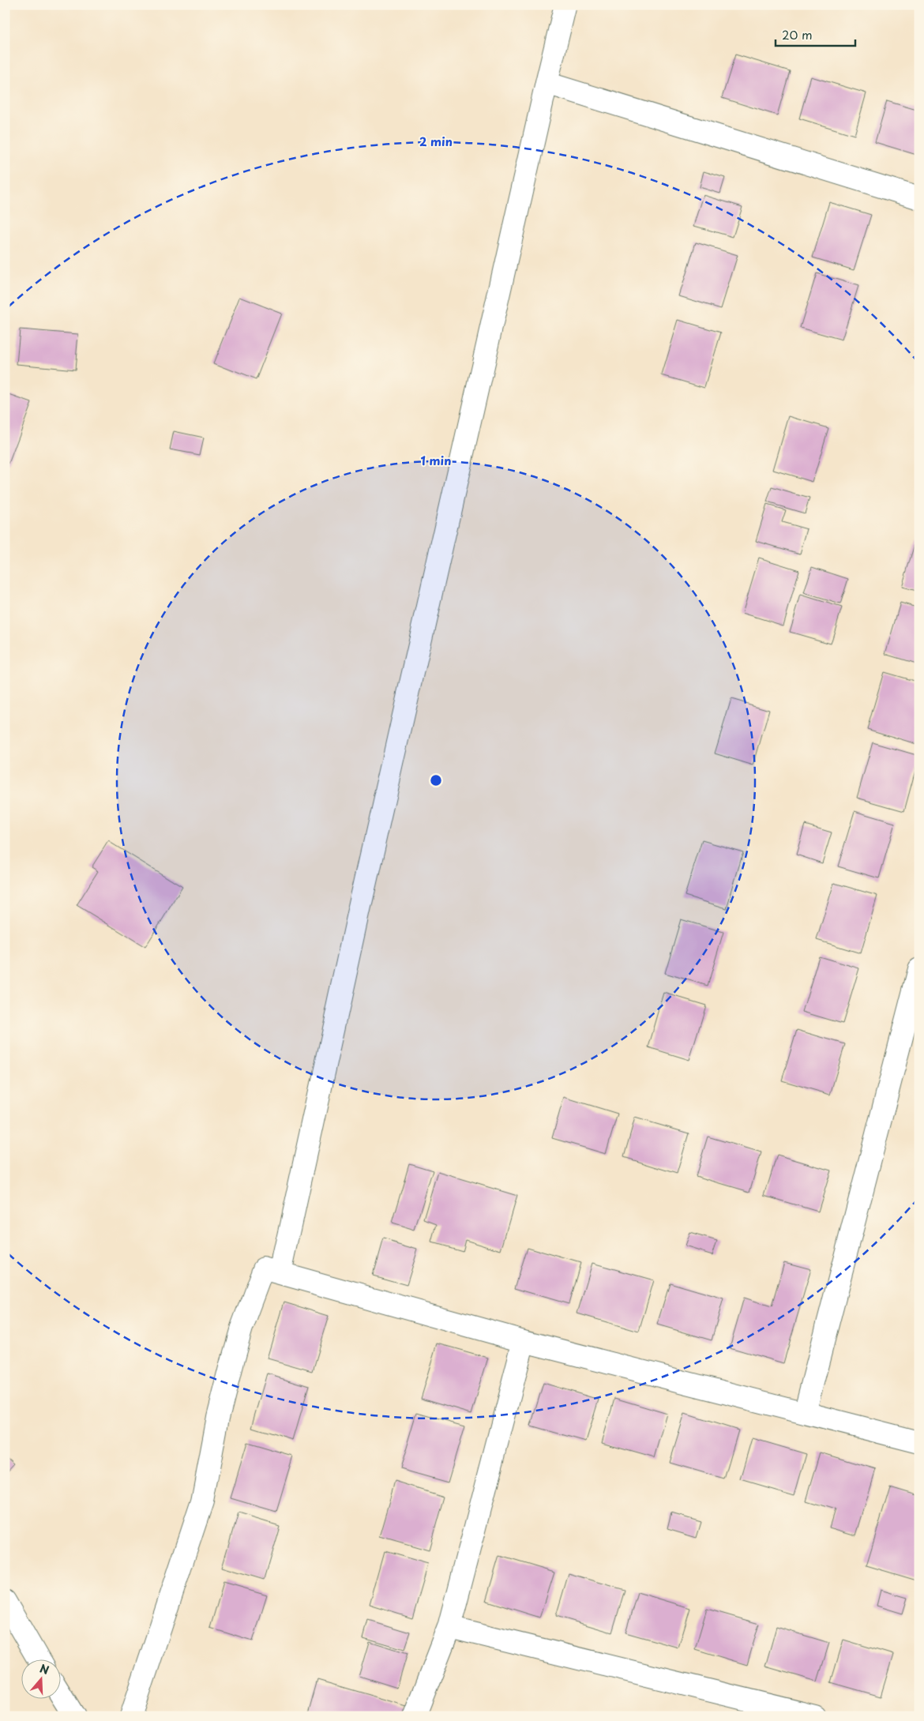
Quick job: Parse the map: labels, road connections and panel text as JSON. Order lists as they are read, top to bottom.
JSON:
{
  "scale_bar": "20 m",
  "north": "top",
  "rings": ["2 min", "1 min"]
}
